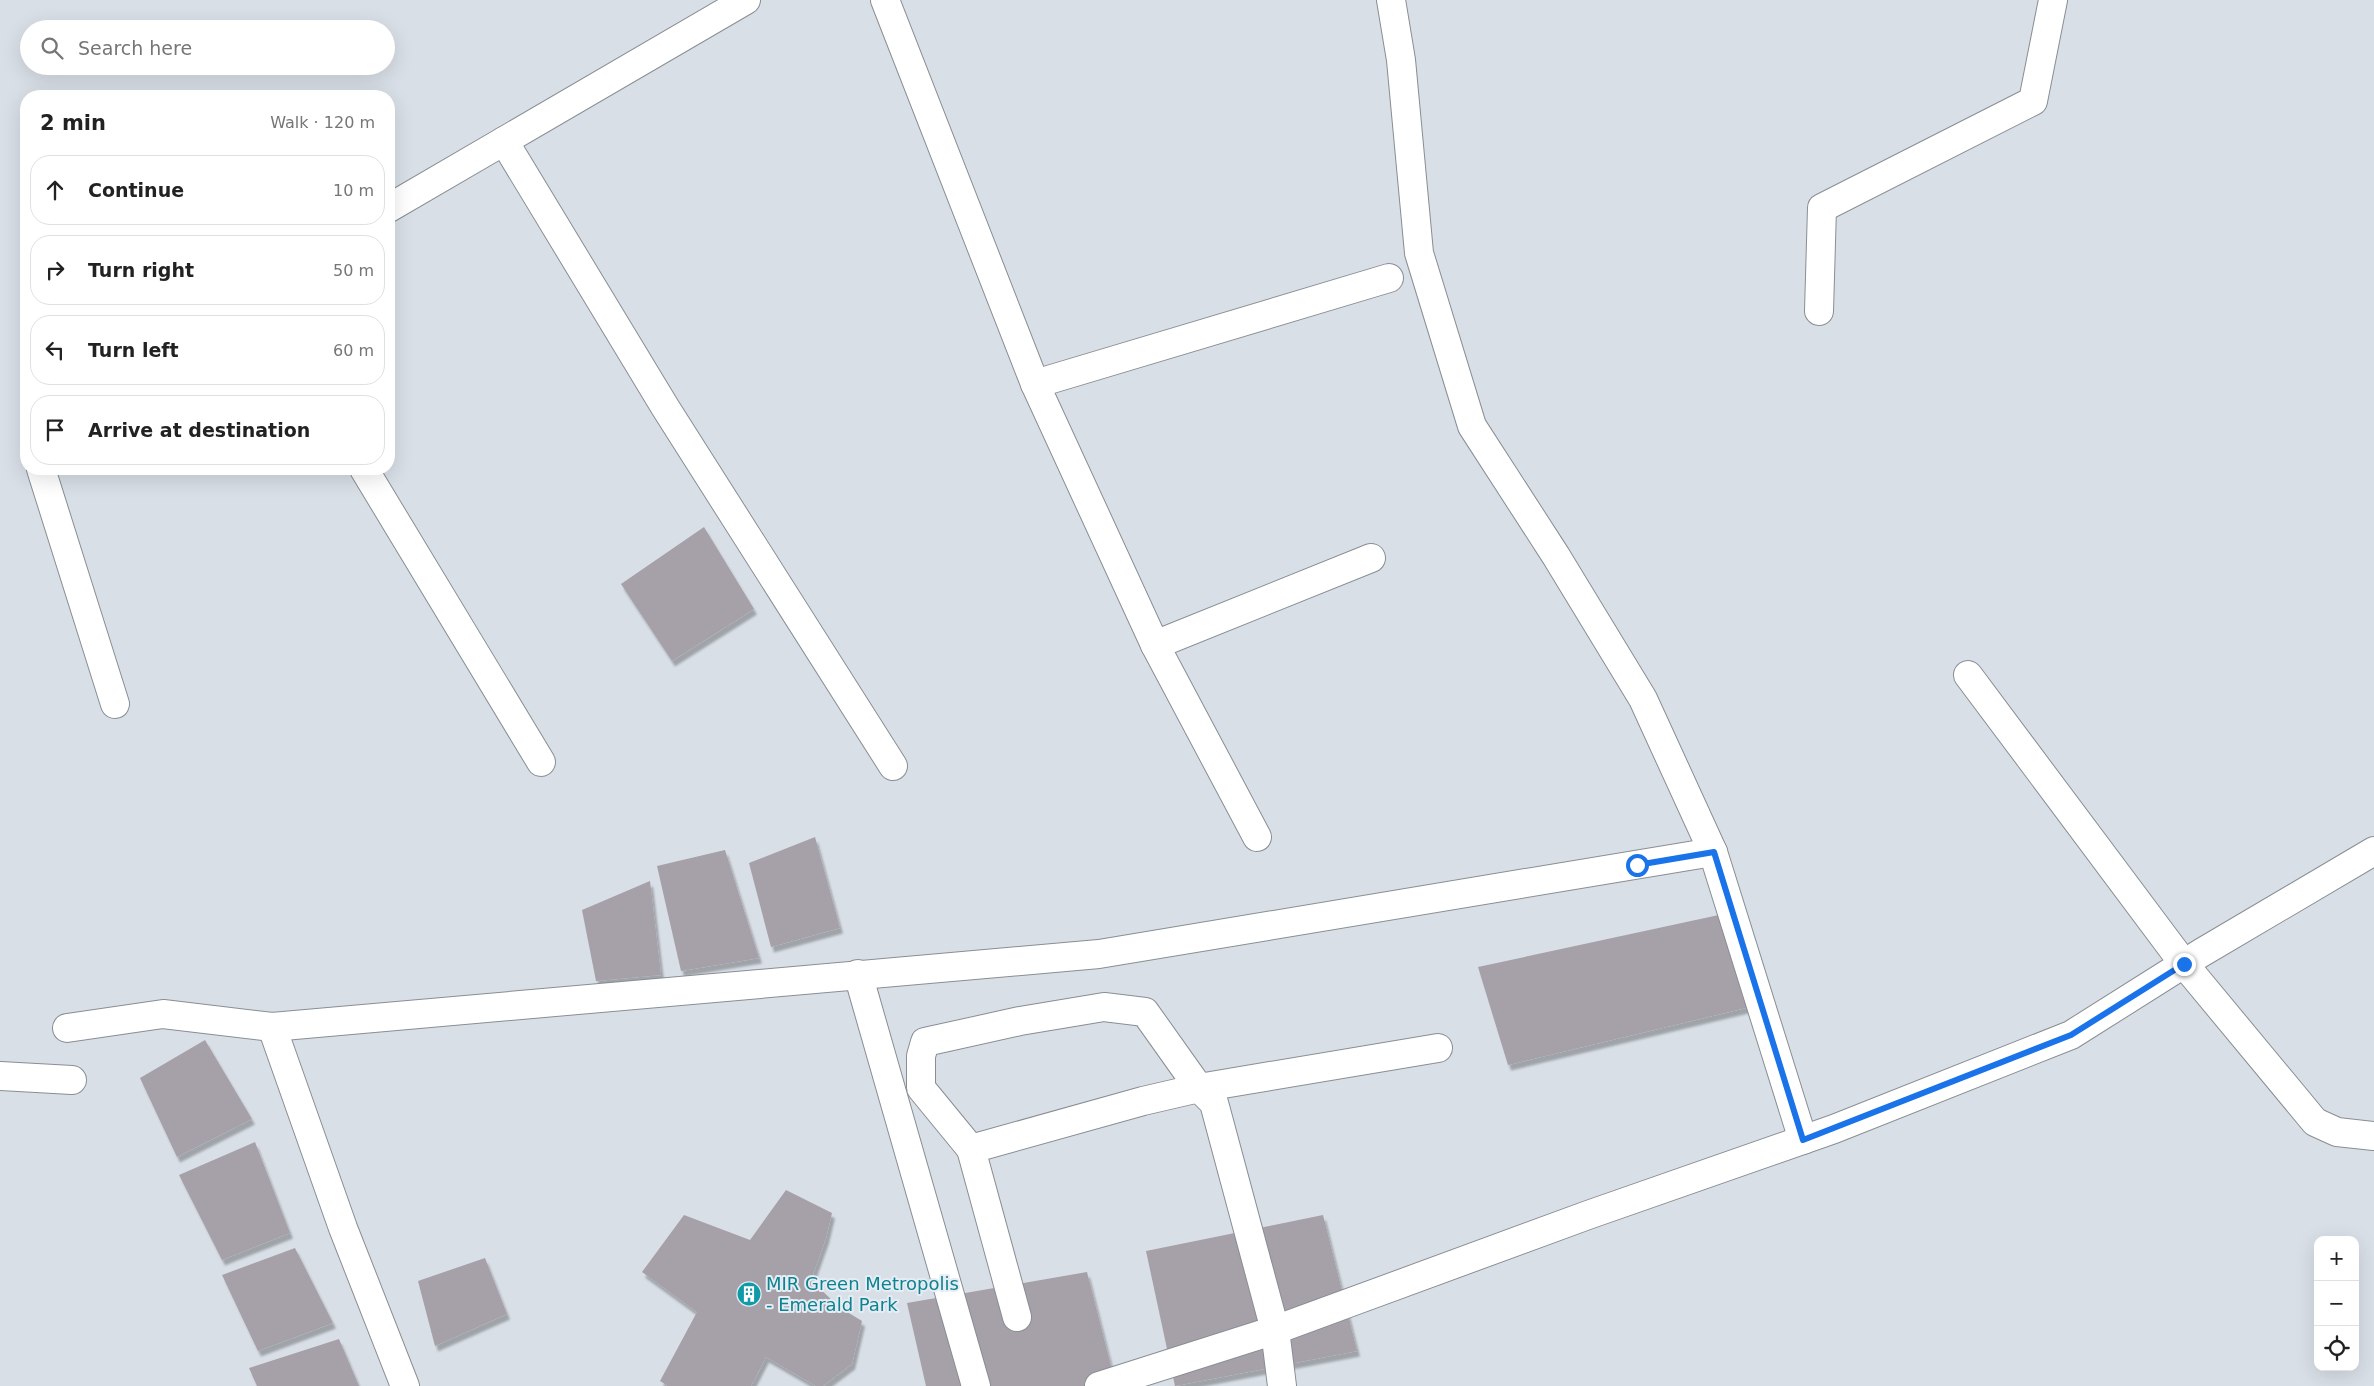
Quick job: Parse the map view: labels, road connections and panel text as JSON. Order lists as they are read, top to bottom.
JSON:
{
  "places": {
    "building": ["MIR Green Metropolis - Emerald Park"]
  },
  "page": {
    "search": "Search here",
    "heading": ["2 min", "Walk · 120 m"],
    "list": [
      ["Continue", "10 m"],
      ["Turn right", "50 m"],
      ["Turn left", "60 m"],
      "Arrive at destination"
    ],
    "map_buttons": ["+", "−"]
  }
}
